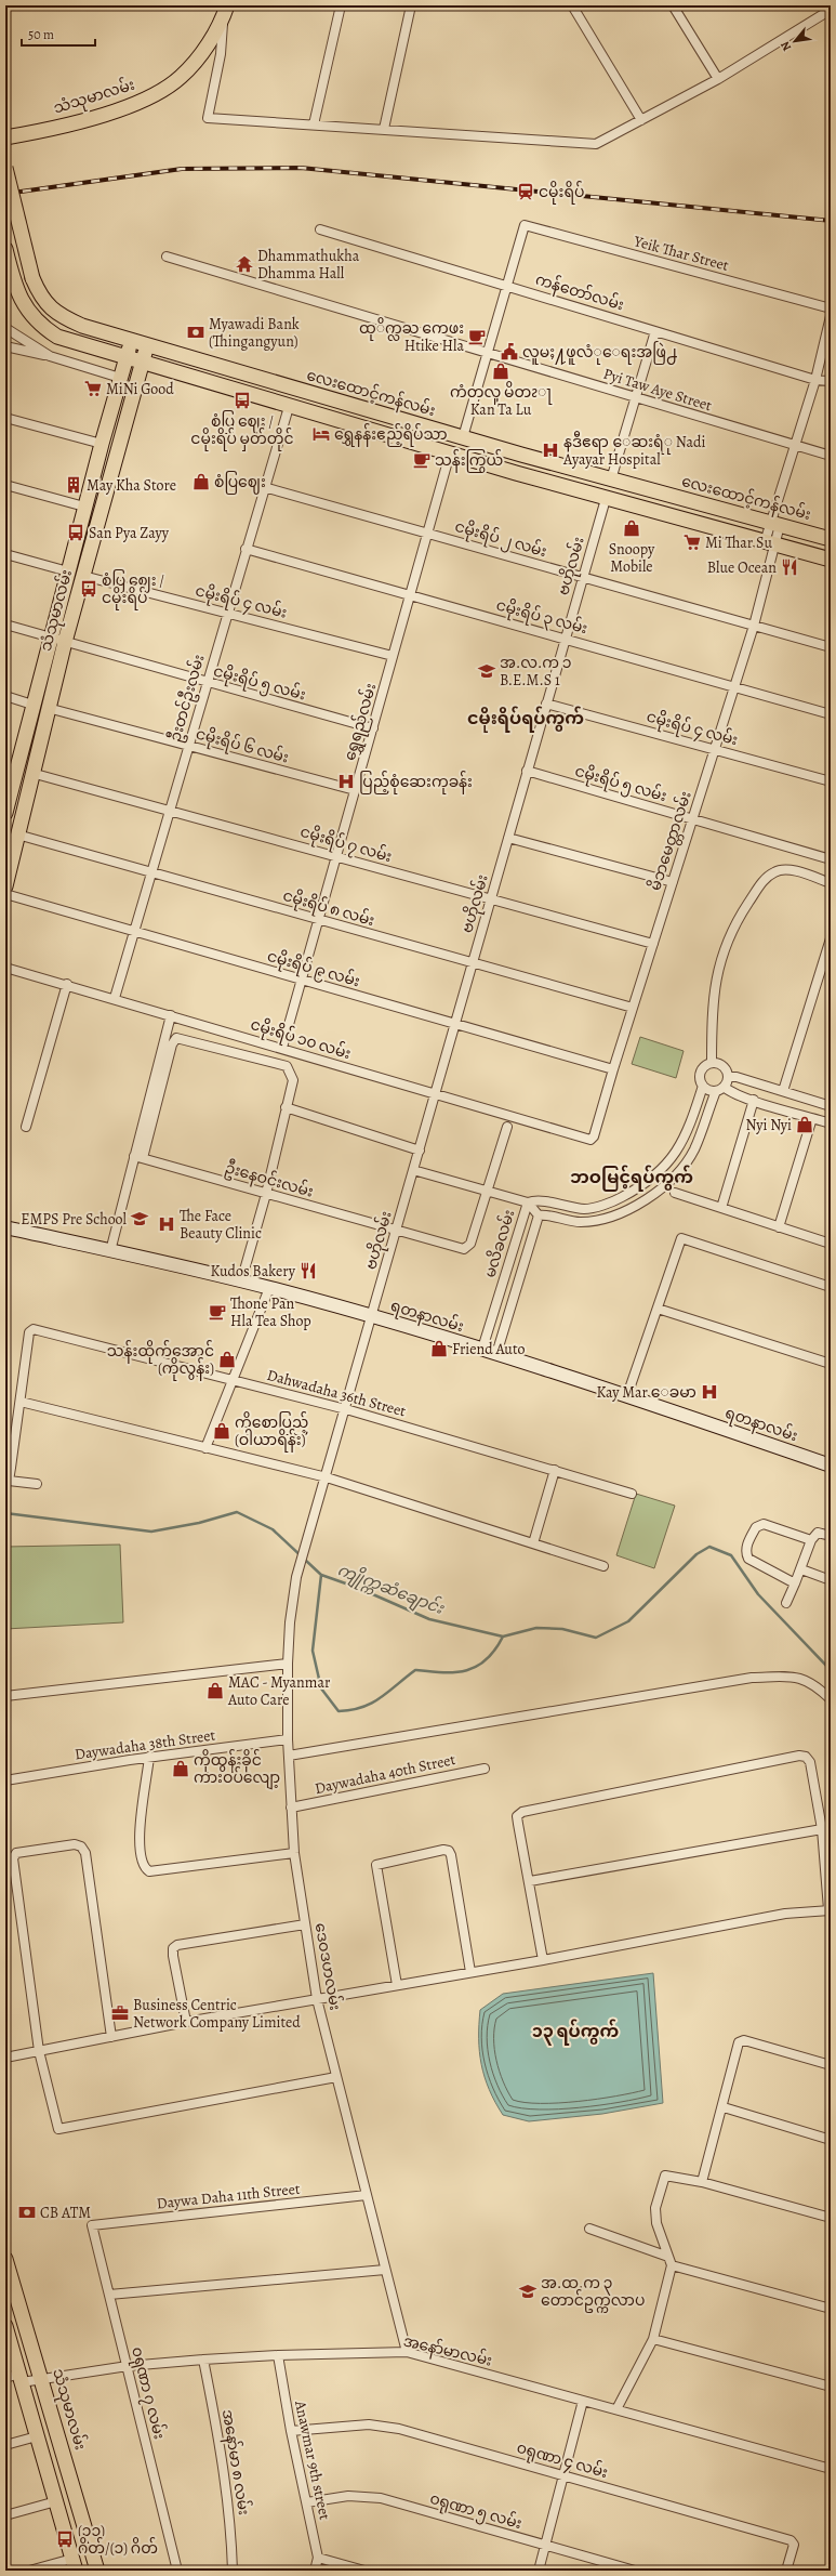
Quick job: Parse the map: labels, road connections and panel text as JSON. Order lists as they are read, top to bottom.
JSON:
{
  "streets": {
    "main road": ["သံသုမာလမ်း", "လေးထောင့်ကန်လမ်း", "ရတနာလမ်း"],
    "street": [
      "Yeik Thar Street",
      "ကန်တော်လမ်း",
      "Pyi Taw Aye Street",
      "ငမိုးရိပ် ၂ လမ်း",
      "ဗဟိုလမ်း",
      "ငမိုးရိပ် ၄ လမ်း",
      "ငမိုးရိပ် ၃ လမ်း",
      "ငမိုးရိပ် ၅ လမ်း",
      "ဦးတင်ဦးလမ်း",
      "ရွှေရည်လမ်း",
      "ငမိုးရိပ် ၆ လမ်း",
      "မိဘမေတ္တာလမ်း",
      "ငမိုးရိပ် ၇ လမ်း",
      "ငမိုးရိပ် ၈ လမ်း",
      "ငမိုးရိပ် ၉ လမ်း",
      "ငမိုးရိပ် ၁၀ လမ်း",
      "ဦးနေဝင်းလမ်း",
      "မလိခလမ်း",
      "Dahwadaha 36th Street",
      "Daywadaha 38th Street",
      "Daywadaha 40th Street",
      "ဒေဝဒဟလမ်း",
      "Daywa Daha 11th Street",
      "အနော်မာလမ်း",
      "၀ရုဏာ ၇ လမ်း",
      "Anawmar 9th street",
      "၀ရုဏာ ၄ လမ်း",
      "အနော်မာ ၈ လမ်း",
      "၀ရုဏာ ၅ လမ်း"
    ]
  },
  "crossings": [
    ["သံသုမာလမ်း", "လေးထောင့်ကန်လမ်း"],
    ["သံသုမာလမ်း", "ငမိုးရိပ် ၄ လမ်း"],
    ["သံသုမာလမ်း", "ငမိုးရိပ် ၅ လမ်း"],
    ["သံသုမာလမ်း", "ငမိုးရိပ် ၆ လမ်း"],
    ["သံသုမာလမ်း", "ငမိုးရိပ် ၇ လမ်း"],
    ["သံသုမာလမ်း", "ငမိုးရိပ် ၈ လမ်း"],
    ["သံသုမာလမ်း", "အနော်မာလမ်း"],
    ["Yeik Thar Street", "ကန်တော်လမ်း"],
    ["ကန်တော်လမ်း", "မိဘမေတ္တာလမ်း"],
    ["Pyi Taw Aye Street", "မိဘမေတ္တာလမ်း"],
    ["လေးထောင့်ကန်လမ်း", "မိဘမေတ္တာလမ်း"],
    ["ငမိုးရိပ် ၂ လမ်း", "ဗဟိုလမ်း"],
    ["ငမိုးရိပ် ၂ လမ်း", "ဦးတင်ဦးလမ်း"],
    ["ငမိုးရိပ် ၂ လမ်း", "ရွှေရည်လမ်း"],
    ["ငမိုးရိပ် ၂ လမ်း", "မိဘမေတ္တာလမ်း"],
    ["ဗဟိုလမ်း", "ငမိုးရိပ် ၄ လမ်း"],
    ["ဗဟိုလမ်း", "ငမိုးရိပ် ၃ လမ်း"],
    ["ဗဟိုလမ်း", "ငမိုးရိပ် ၅ လမ်း"],
    ["ဗဟိုလမ်း", "ငမိုးရိပ် ၇ လမ်း"],
    ["ဗဟိုလမ်း", "ငမိုးရိပ် ၈ လမ်း"],
    ["ဗဟိုလမ်း", "ငမိုးရိပ် ၉ လမ်း"],
    ["ဗဟိုလမ်း", "ငမိုးရိပ် ၁၀ လမ်း"],
    ["ဗဟိုလမ်း", "ဦးနေဝင်းလမ်း"],
    ["ဗဟိုလမ်း", "ရတနာလမ်း"],
    ["ဗဟိုလမ်း", "Dahwadaha 36th Street"],
    ["ဗဟိုလမ်း", "ဒေဝဒဟလမ်း"],
    ["ငမိုးရိပ် ၄ လမ်း", "ဦးတင်ဦးလမ်း"],
    ["ငမိုးရိပ် ၄ လမ်း", "ရွှေရည်လမ်း"],
    ["ငမိုးရိပ် ၄ လမ်း", "မိဘမေတ္တာလမ်း"],
    ["ငမိုးရိပ် ၃ လမ်း", "ဦးတင်ဦးလမ်း"],
    ["ငမိုးရိပ် ၃ လမ်း", "ရွှေရည်လမ်း"],
    ["ငမိုးရိပ် ၃ လမ်း", "မိဘမေတ္တာလမ်း"],
    ["ငမိုးရိပ် ၅ လမ်း", "ဦးတင်ဦးလမ်း"],
    ["ငမိုးရိပ် ၅ လမ်း", "ရွှေရည်လမ်း"],
    ["ငမိုးရိပ် ၅ လမ်း", "မိဘမေတ္တာလမ်း"],
    ["ဦးတင်ဦးလမ်း", "ငမိုးရိပ် ၆ လမ်း"],
    ["ဦးတင်ဦးလမ်း", "ငမိုးရိပ် ၇ လမ်း"],
    ["ဦးတင်ဦးလမ်း", "ငမိုးရိပ် ၈ လမ်း"],
    ["ဦးတင်ဦးလမ်း", "ငမိုးရိပ် ၉ လမ်း"],
    ["ဦးတင်ဦးလမ်း", "ငမိုးရိပ် ၁၀ လမ်း"],
    ["ရွှေရည်လမ်း", "ငမိုးရိပ် ၆ လမ်း"],
    ["ရွှေရည်လမ်း", "ငမိုးရိပ် ၇ လမ်း"],
    ["ရွှေရည်လမ်း", "ငမိုးရိပ် ၈ လမ်း"],
    ["ရွှေရည်လမ်း", "ငမိုးရိပ် ၉ လမ်း"],
    ["ရွှေရည်လမ်း", "ငမိုးရိပ် ၁၀ လမ်း"],
    ["မိဘမေတ္တာလမ်း", "ငမိုးရိပ် ၇ လမ်း"],
    ["မိဘမေတ္တာလမ်း", "ငမိုးရိပ် ၈ လမ်း"],
    ["မိဘမေတ္တာလမ်း", "ငမိုးရိပ် ၉ လမ်း"],
    ["မိဘမေတ္တာလမ်း", "ငမိုးရိပ် ၁၀ လမ်း"],
    ["မလိခလမ်း", "ရတနာလမ်း"],
    ["Daywadaha 38th Street", "ဒေဝဒဟလမ်း"],
    ["Daywadaha 40th Street", "ဒေဝဒဟလမ်း"],
    ["ဒေဝဒဟလမ်း", "Daywa Daha 11th Street"],
    ["ဒေဝဒဟလမ်း", "အနော်မာလမ်း"],
    ["Daywa Daha 11th Street", "၀ရုဏာ ၇ လမ်း"],
    ["အနော်မာလမ်း", "၀ရုဏာ ၇ လမ်း"],
    ["အနော်မာလမ်း", "Anawmar 9th street"],
    ["အနော်မာလမ်း", "အနော်မာ ၈ လမ်း"],
    ["Anawmar 9th street", "၀ရုဏာ ၄ လမ်း"],
    ["Anawmar 9th street", "၀ရုဏာ ၅ လမ်း"]
  ],
  "districts": ["ငမိုးရိပ်ရပ်ကွက်", "ဘဝမြင့်ရပ်ကွက်", "၁၃ ရပ်ကွက်"],
  "water": ["ကျိုက္ကဆံချောင်း"],
  "places": {
    "station": ["ငမိုးရိပ်"],
    "temple": ["Dhammathukha Dhamma Hall"],
    "bank": ["Myawadi Bank (Thingangyun)", "CB ATM"],
    "cafe": ["ထုိက္လႀ ကေဖး Htike Hla", "သန်းကြွယ်", "Thone Pan Hla Tea Shop"],
    "public building": ["လူမႈ႔ဖူလံုေရးအဖြဲ႕"],
    "shop": [
      "ကံတလူ မိတၩႃ Kan Ta Lu",
      "စံပြဈေး",
      "Snoopy Mobile",
      "Nyi Nyi",
      "Friend Auto",
      "သန်းထိုက်အောင် (ကိုလွန်း)",
      "ကိုစောပြည့် (ဝါယာရိန်း)",
      "MAC - Myanmar Auto Care",
      "ကိုထွန်းခိုင် ကားဝပ်လျော့"
    ],
    "supermarket": ["MiNi Good", "Mi Thar Su"],
    "bus stop": [
      "စံပြ ဈေး / ငမိုးရိပ် မှတ်တိုင်",
      "San Pya Zayy",
      "စံပြ ဈေး / ငမိုးရိပ်",
      "(၃၁) ဂိတ်/(၁) ဂိတ်"
    ],
    "hotel": ["ရွှေနန်းဧည့်ရိပ်သာ"],
    "hospital": [
      "နဒီဧရာ ေဆးရံု Nadi Ayayar Hospital",
      "ပြည့်စုံဆေးကုခန်း",
      "The Face Beauty Clinic",
      "Kay Mar ေခမာ"
    ],
    "building": ["May Kha Store"],
    "restaurant": ["Blue Ocean", "Kudos Bakery"],
    "school or university": ["အ.လ.က ၁ B.E.M.S 1", "EMPS Pre School", "အ.ထ.က ၃ တောင်ဥက္ကလာပ"],
    "office": ["Business Centric Network Company Limited"]
  },
  "scale_bar": "50 m",
  "north": "bottom left"
}
